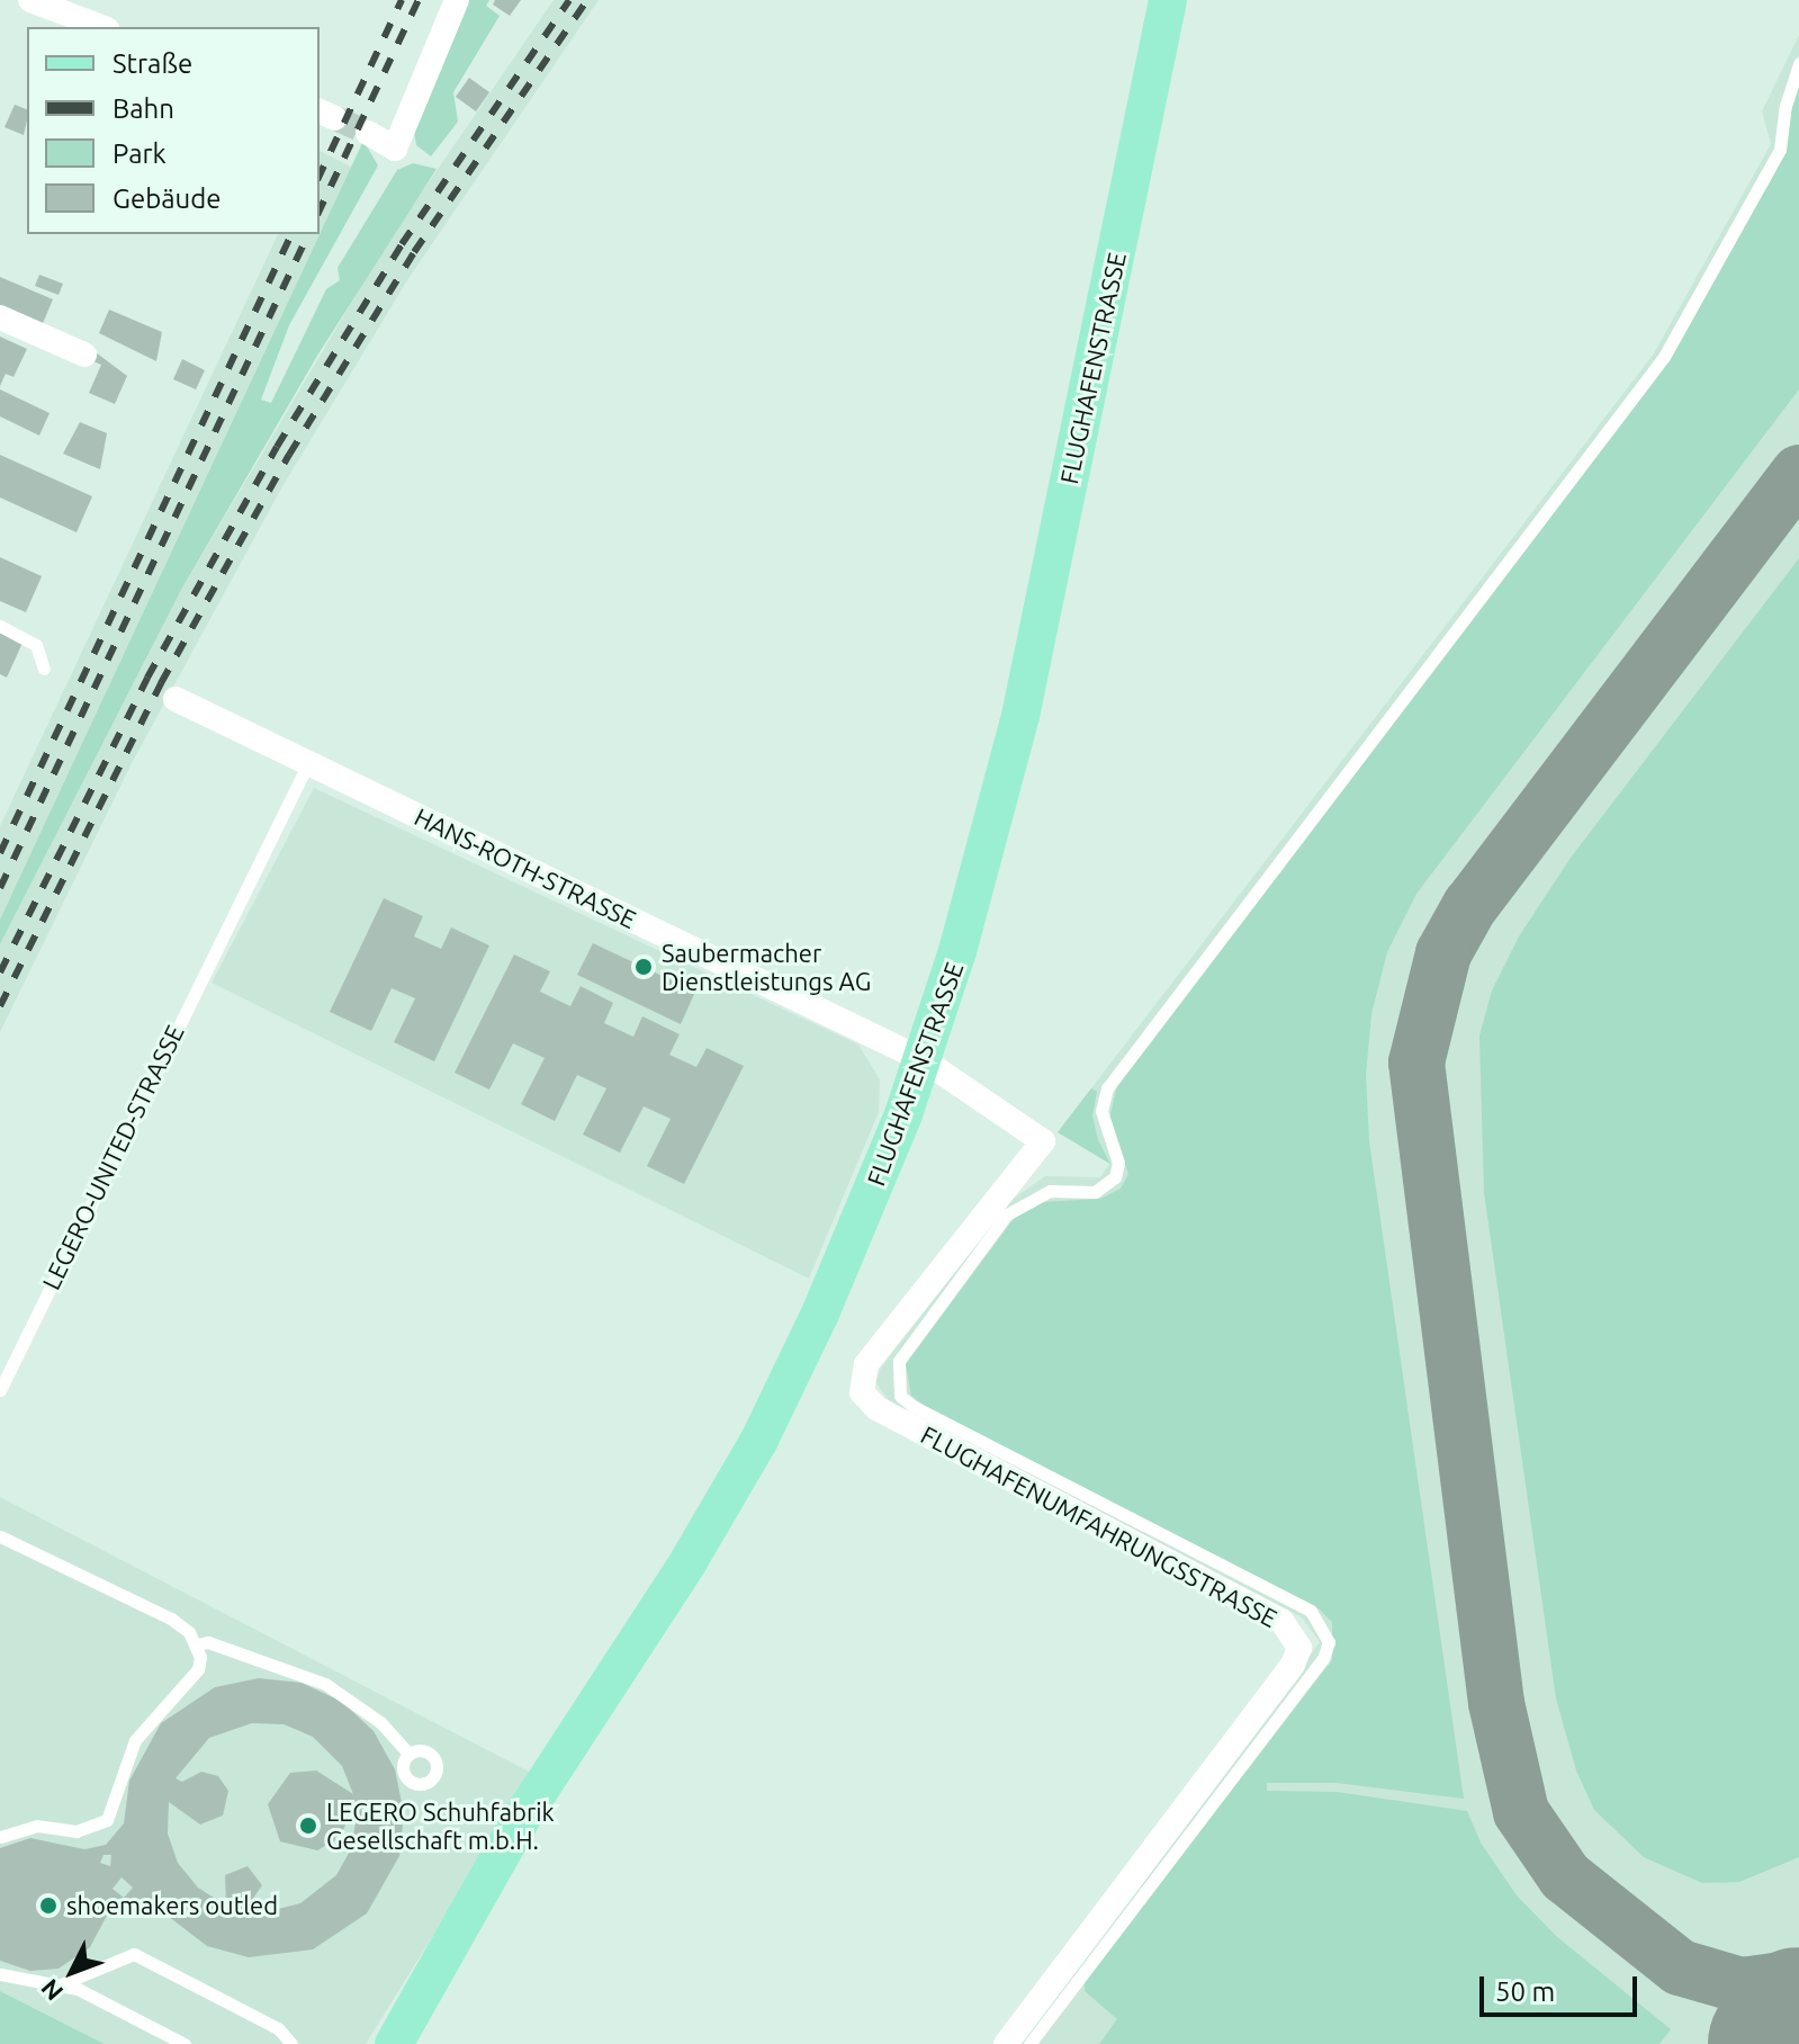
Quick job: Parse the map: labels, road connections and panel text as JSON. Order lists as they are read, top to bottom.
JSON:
{
  "streets": {
    "main road": ["FLUGHAFENSTRASSE"],
    "street": ["HANS-ROTH-STRASSE", "FLUGHAFENUMFAHRUNGSSTRASSE"],
    "lane": ["LEGERO-UNITED-STRASSE"]
  },
  "crossings": [
    ["FLUGHAFENSTRASSE", "HANS-ROTH-STRASSE"],
    ["FLUGHAFENSTRASSE", "FLUGHAFENUMFAHRUNGSSTRASSE"],
    ["HANS-ROTH-STRASSE", "LEGERO-UNITED-STRASSE"],
    ["HANS-ROTH-STRASSE", "FLUGHAFENUMFAHRUNGSSTRASSE"]
  ],
  "places": ["Saubermacher Dienstleistungs AG", "LEGERO Schuhfabrik Gesellschaft m.b.H.", "shoemakers outled"],
  "legend": [
    "Straße",
    "Bahn",
    "Park",
    "Gebäude"
  ],
  "scale_bar": "50 m",
  "north": "bottom left"
}
